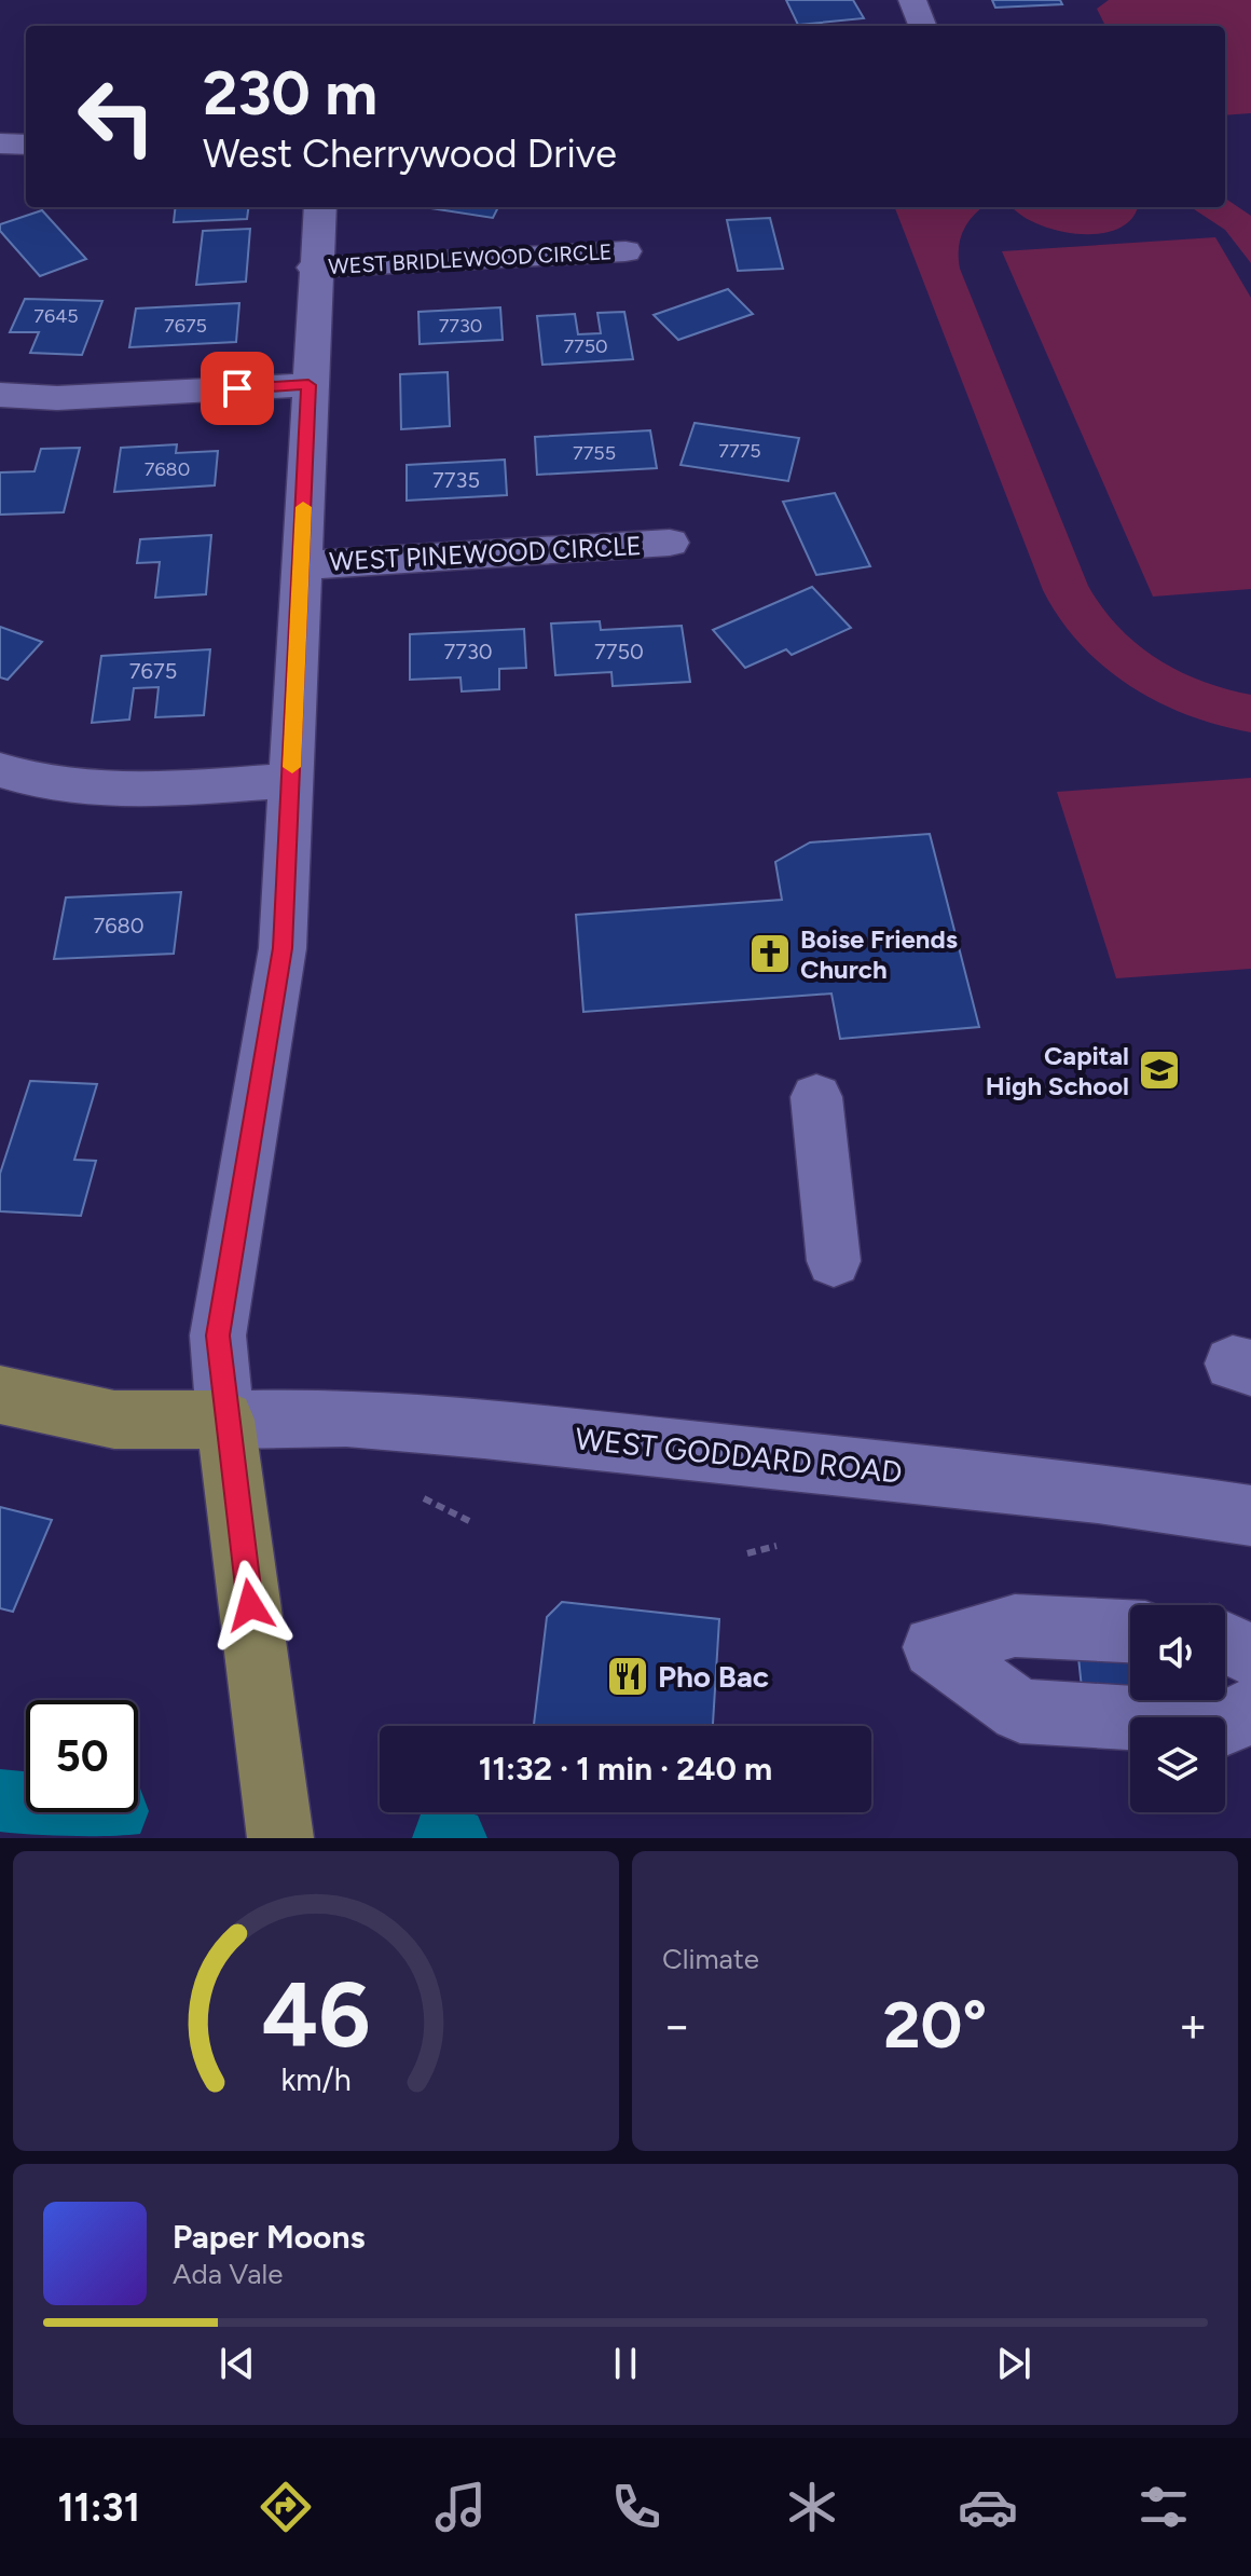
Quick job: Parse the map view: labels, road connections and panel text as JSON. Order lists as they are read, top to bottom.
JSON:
{
  "streets": {
    "street": ["WEST BRIDLEWOOD CIRCLE", "WEST PINEWOOD CIRCLE", "WEST GODDARD ROAD"]
  },
  "places": {
    "church": ["Boise Friends Church"],
    "school or university": ["Capital High School"],
    "restaurant": ["Pho Bac"]
  },
  "house_numbers": [
    "7645",
    "7675",
    "7730",
    "7750",
    "7775",
    "7755",
    "7680",
    "7735",
    "7730",
    "7750",
    "7675",
    "7680"
  ],
  "page": {
    "turn": ["230 m", "West Cherrywood Drive"],
    "limit": "50",
    "trip": "11:32 · 1 min · 240 m",
    "tile": "Climate",
    "heat": ["−", "20°", "+"],
    "song": ["Paper Moons", "Ada Vale"],
    "tabs": "11:31",
    "gauge": ["46", "km/h"]
  }
}
